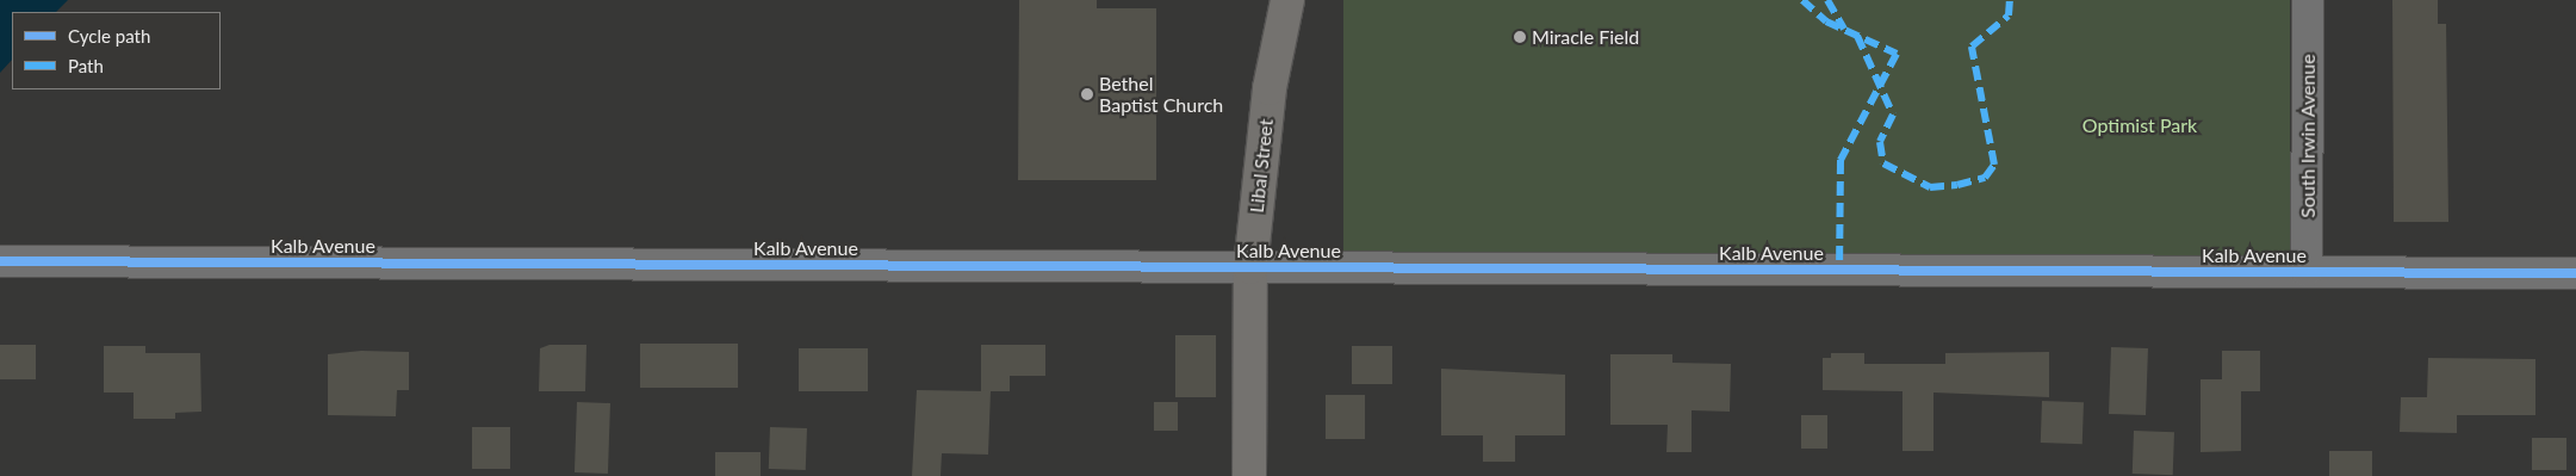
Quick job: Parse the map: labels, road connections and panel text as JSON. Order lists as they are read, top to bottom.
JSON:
{
  "streets": {
    "street": ["South Irwin Avenue", "Libal Street", "Kalb Avenue"]
  },
  "crossings": [
    ["South Irwin Avenue", "Kalb Avenue"],
    ["Libal Street", "Kalb Avenue"]
  ],
  "parks": ["Optimist Park"],
  "places": ["Miracle Field", "Bethel Baptist Church"],
  "legend": ["Cycle path", "Path"]
}
